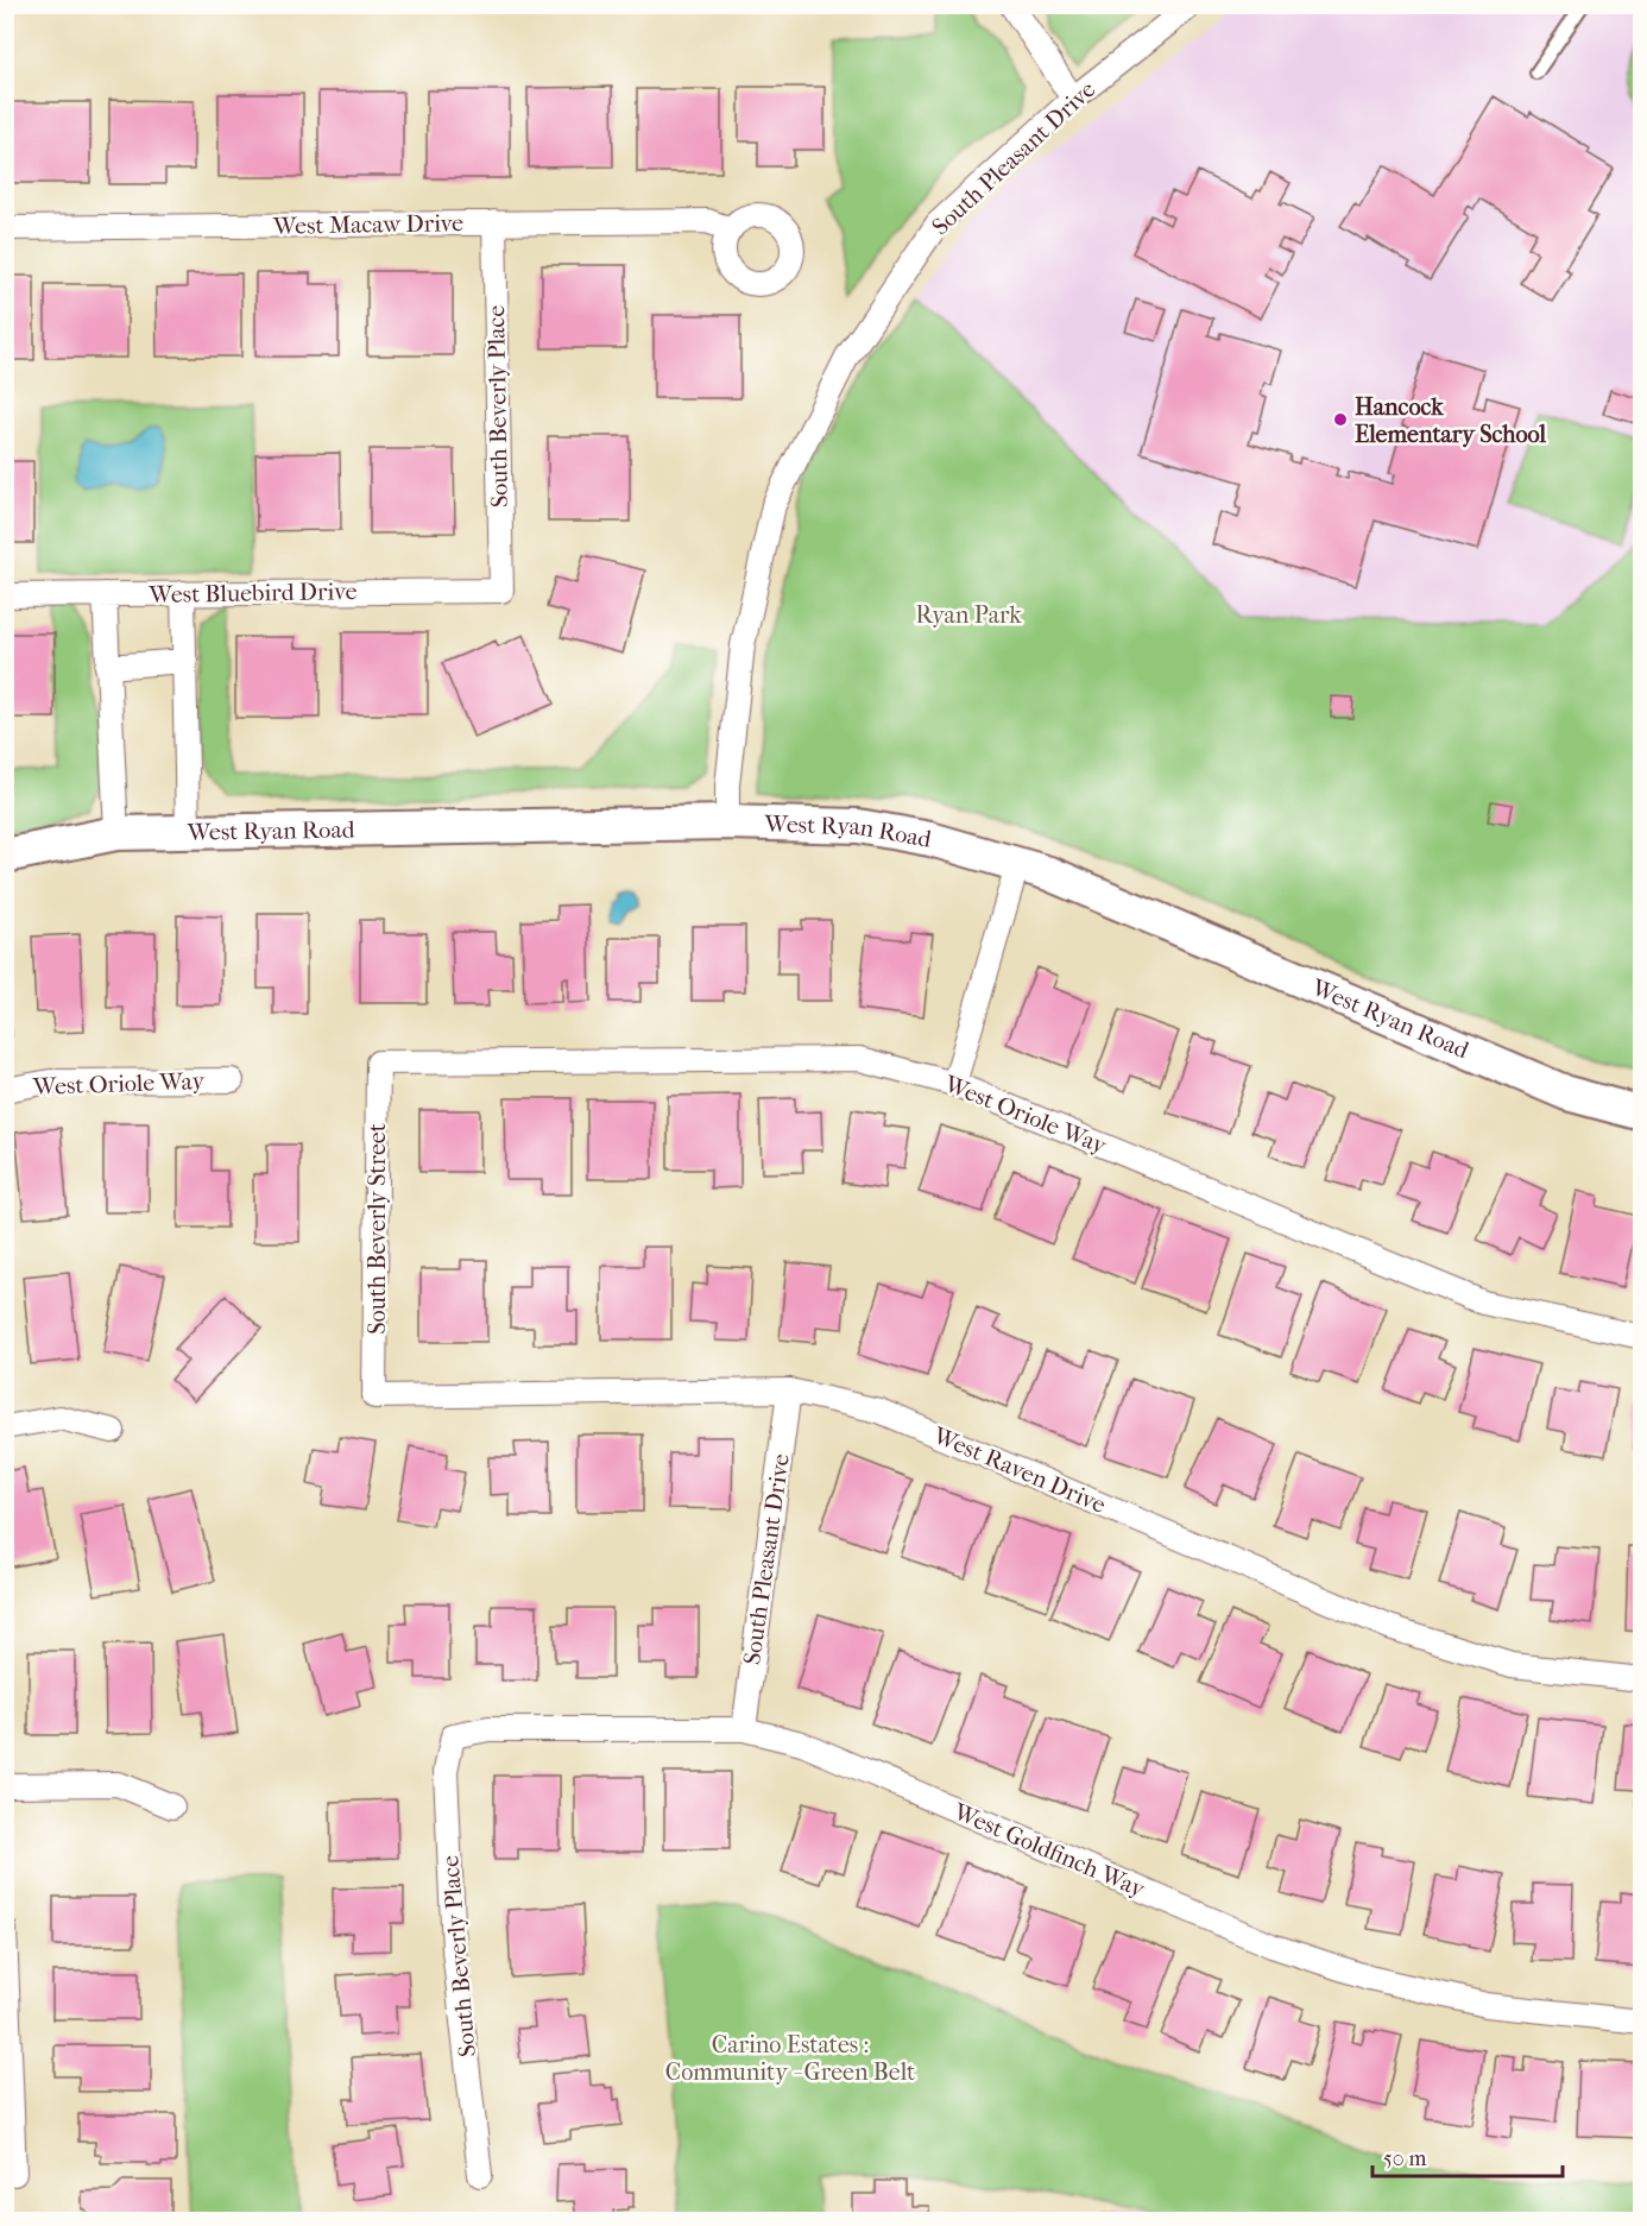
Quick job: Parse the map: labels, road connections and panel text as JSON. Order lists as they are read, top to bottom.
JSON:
{
  "streets": {
    "street": [
      "South Pleasant Drive",
      "West Macaw Drive",
      "South Beverly Place",
      "West Bluebird Drive",
      "West Ryan Road",
      "West Oriole Way",
      "South Beverly Street",
      "West Raven Drive",
      "West Goldfinch Way"
    ]
  },
  "crossings": [
    ["South Pleasant Drive", "West Ryan Road"],
    ["South Pleasant Drive", "West Raven Drive"],
    ["South Pleasant Drive", "West Goldfinch Way"],
    ["West Macaw Drive", "South Beverly Place"],
    ["South Beverly Place", "West Bluebird Drive"],
    ["South Beverly Place", "West Goldfinch Way"],
    ["West Oriole Way", "South Beverly Street"],
    ["South Beverly Street", "West Raven Drive"]
  ],
  "parks": ["Ryan Park", "Carino Estates : Community - Green Belt"],
  "places": ["Hancock Elementary School"],
  "scale_bar": "50 m"
}
